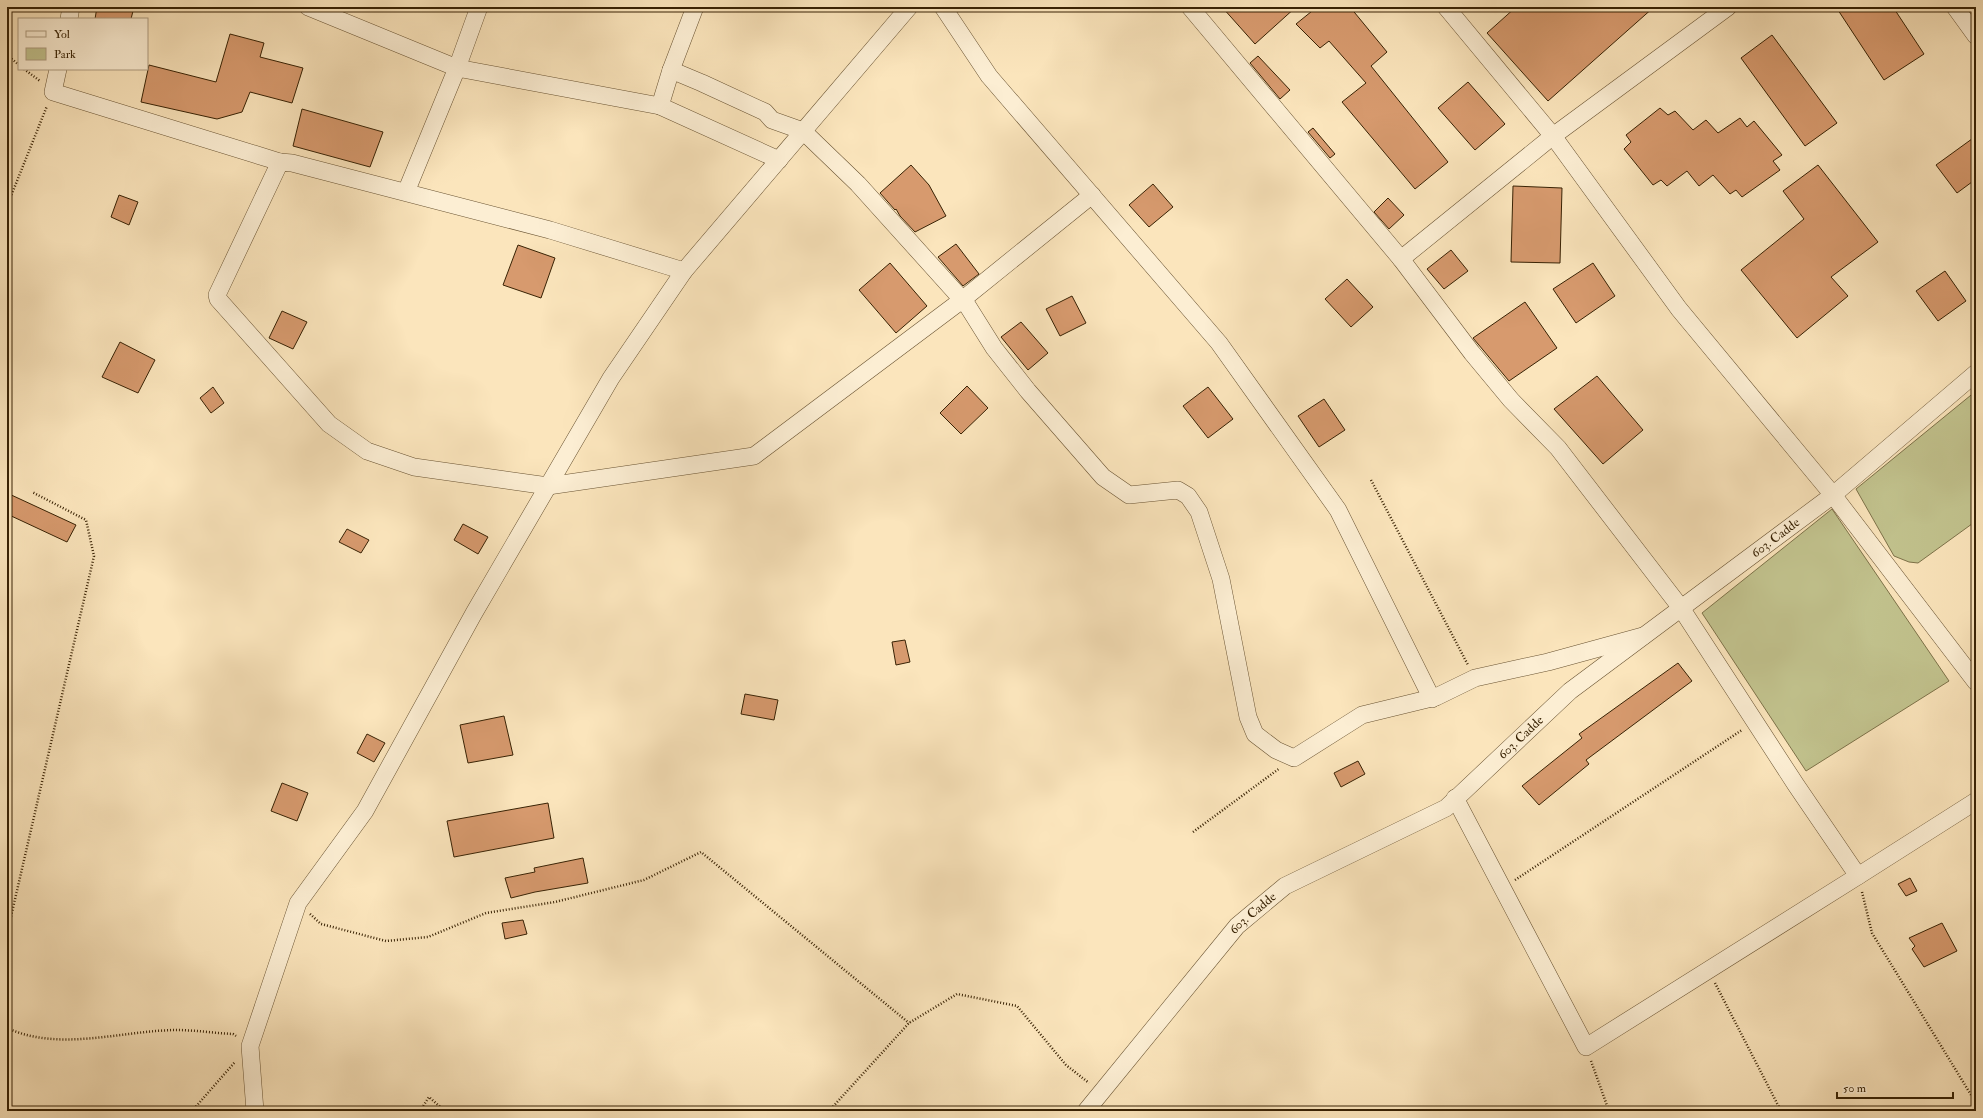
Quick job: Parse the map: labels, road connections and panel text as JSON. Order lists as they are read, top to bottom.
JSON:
{
  "streets": {
    "street": ["603. Cadde"]
  },
  "legend": ["Yol", "Park"],
  "scale_bar": "50 m"
}
